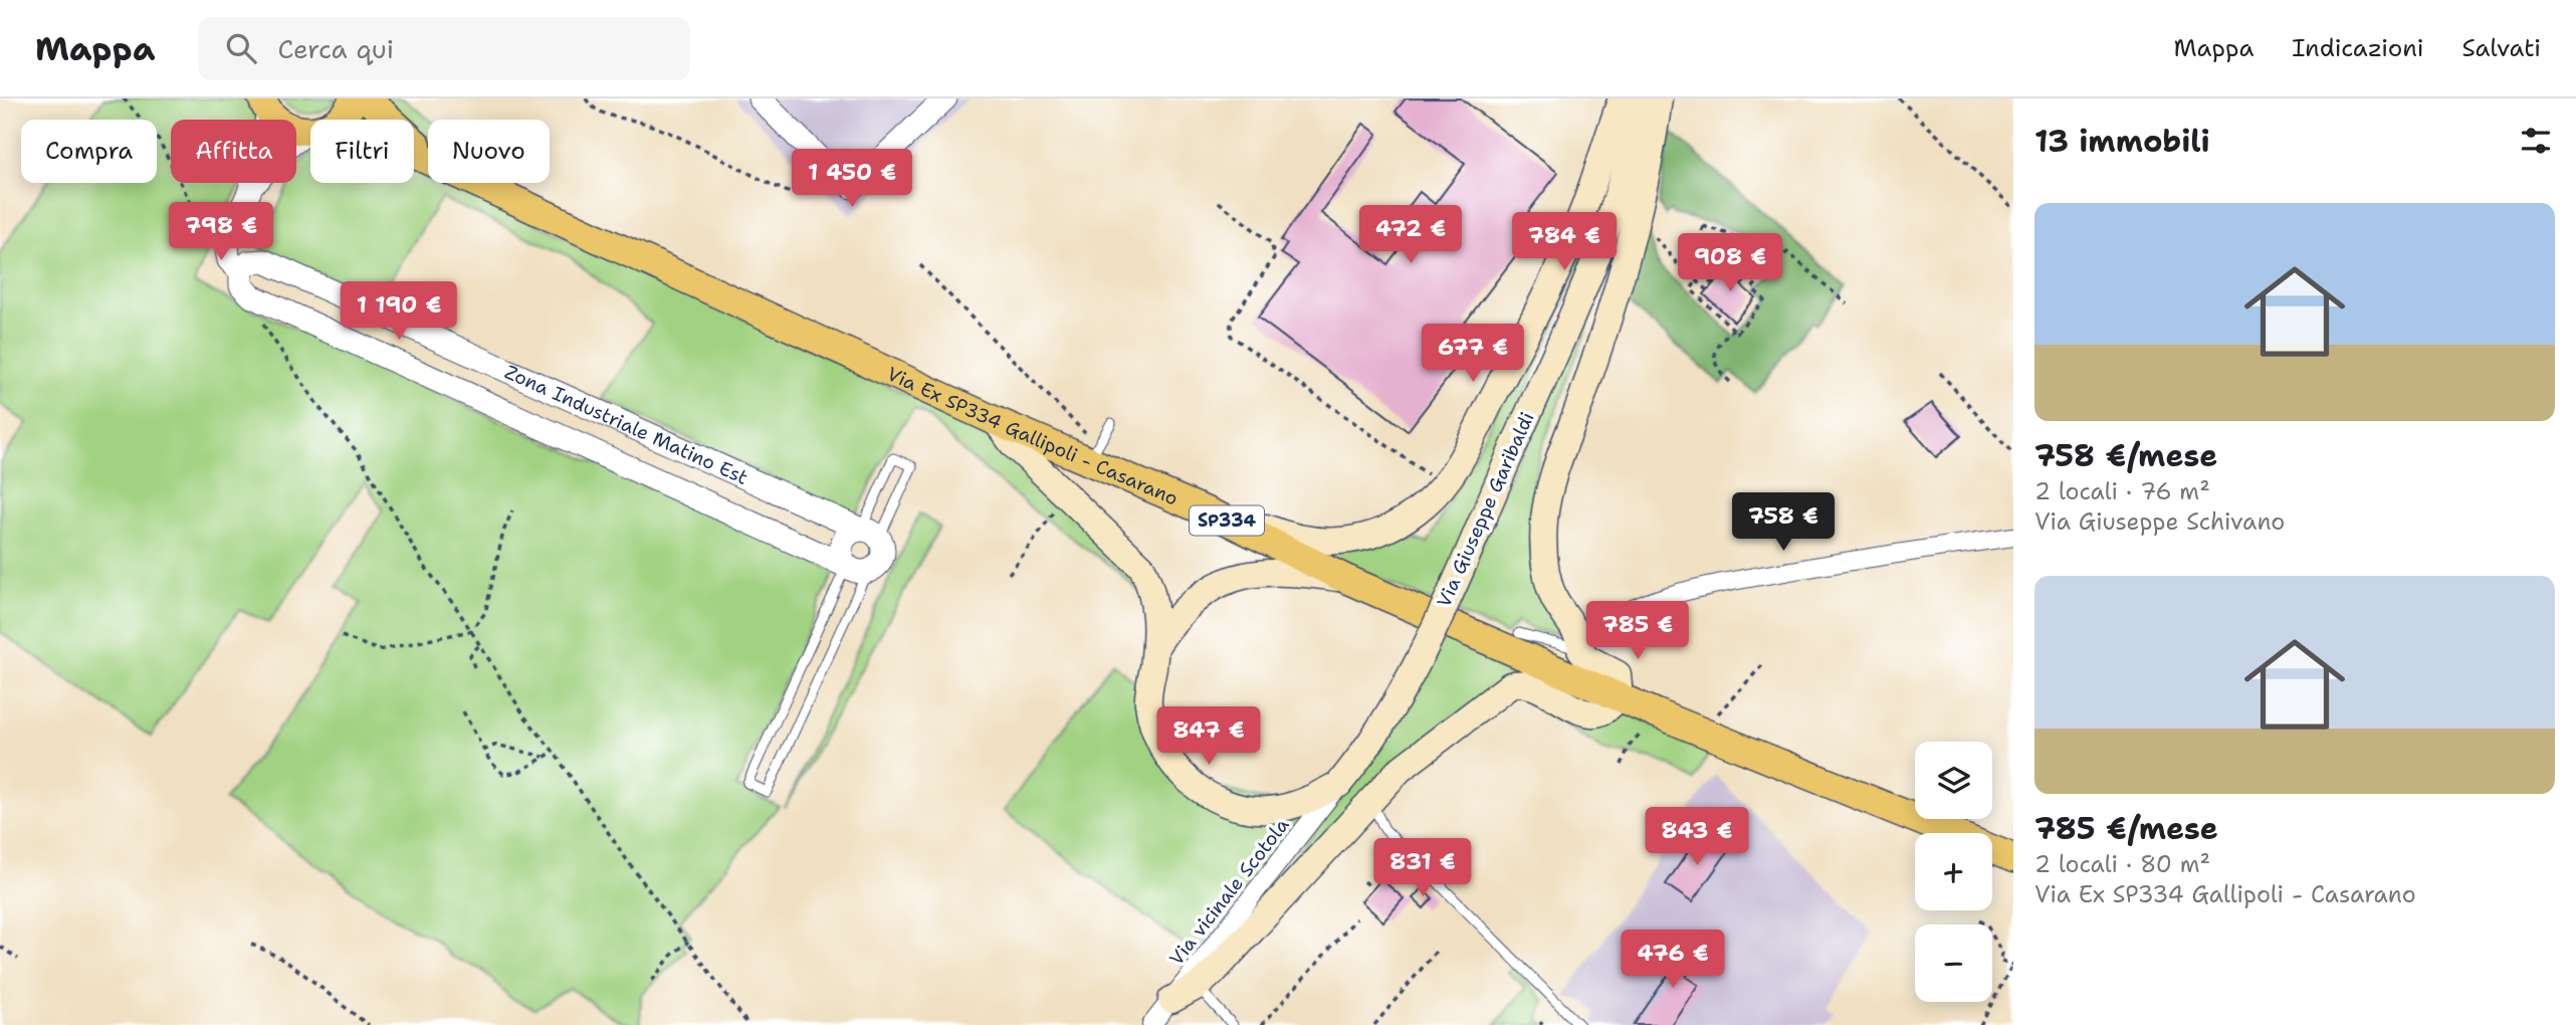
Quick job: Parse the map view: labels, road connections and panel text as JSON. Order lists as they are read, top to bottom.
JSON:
{
  "streets": {
    "main road": ["Via Ex SP334 Gallipoli - Casarano", "Via Giuseppe Garibaldi", "SP334"],
    "street": ["Zona Industriale Matino Est", "Via vicinale Scotola"]
  },
  "crossings": [
    ["Zona Industriale Matino Est", "SP334"],
    ["Via Giuseppe Garibaldi", "Via vicinale Scotola"]
  ],
  "page": {
    "header": "Mappa",
    "search": "Cerca qui",
    "nav": ["Mappa", "Indicazioni", "Salvati"],
    "heading": "13 immobili",
    "chip": [
      "Compra",
      "Affitta",
      "Filtri",
      "Nuovo"
    ],
    "price": [
      "1 450 €",
      "798 €",
      "472 €",
      "784 €",
      "908 €",
      "1 190 €",
      "677 €",
      "758 €",
      "785 €",
      "847 €",
      "843 €",
      "831 €",
      "476 €"
    ],
    "list": [
      {
        "name": "758 €/mese",
        "note": "2 locali · 76 m² · Via Giuseppe Schivano"
      },
      {
        "name": "785 €/mese",
        "note": "2 locali · 80 m² · Via Ex SP334 Gallipoli - Casarano"
      }
    ],
    "map_buttons": ["+", "−"]
  }
}
